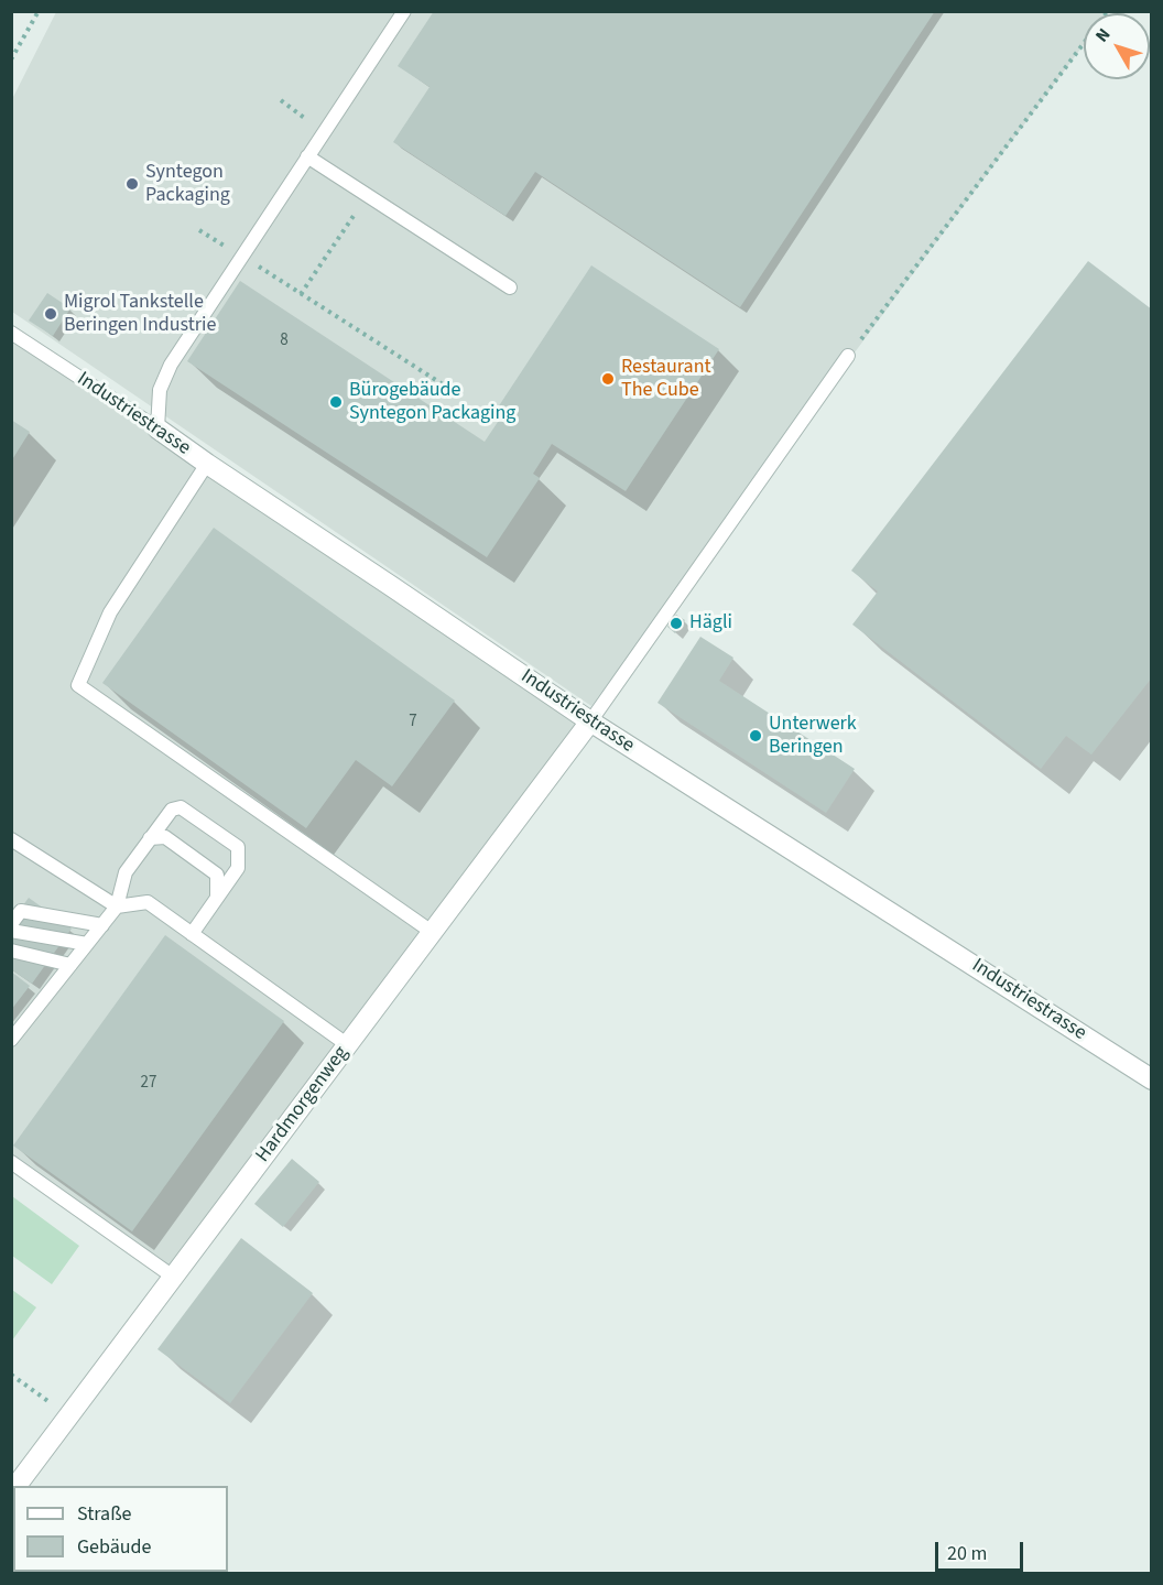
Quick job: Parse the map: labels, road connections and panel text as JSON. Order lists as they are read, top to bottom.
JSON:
{
  "streets": {
    "street": ["Industriestrasse", "Hardmorgenweg"]
  },
  "crossings": [
    ["Industriestrasse", "Hardmorgenweg"]
  ],
  "places": [
    "Syntegon Packaging",
    "Migrol Tankstelle Beringen Industrie",
    "Restaurant The Cube",
    "Bürogebäude Syntegon Packaging",
    "Hägli",
    "Unterwerk Beringen"
  ],
  "house_numbers": ["8", "7", "27"],
  "legend": ["Straße", "Gebäude"],
  "scale_bar": "20 m",
  "north": "top left"
}
